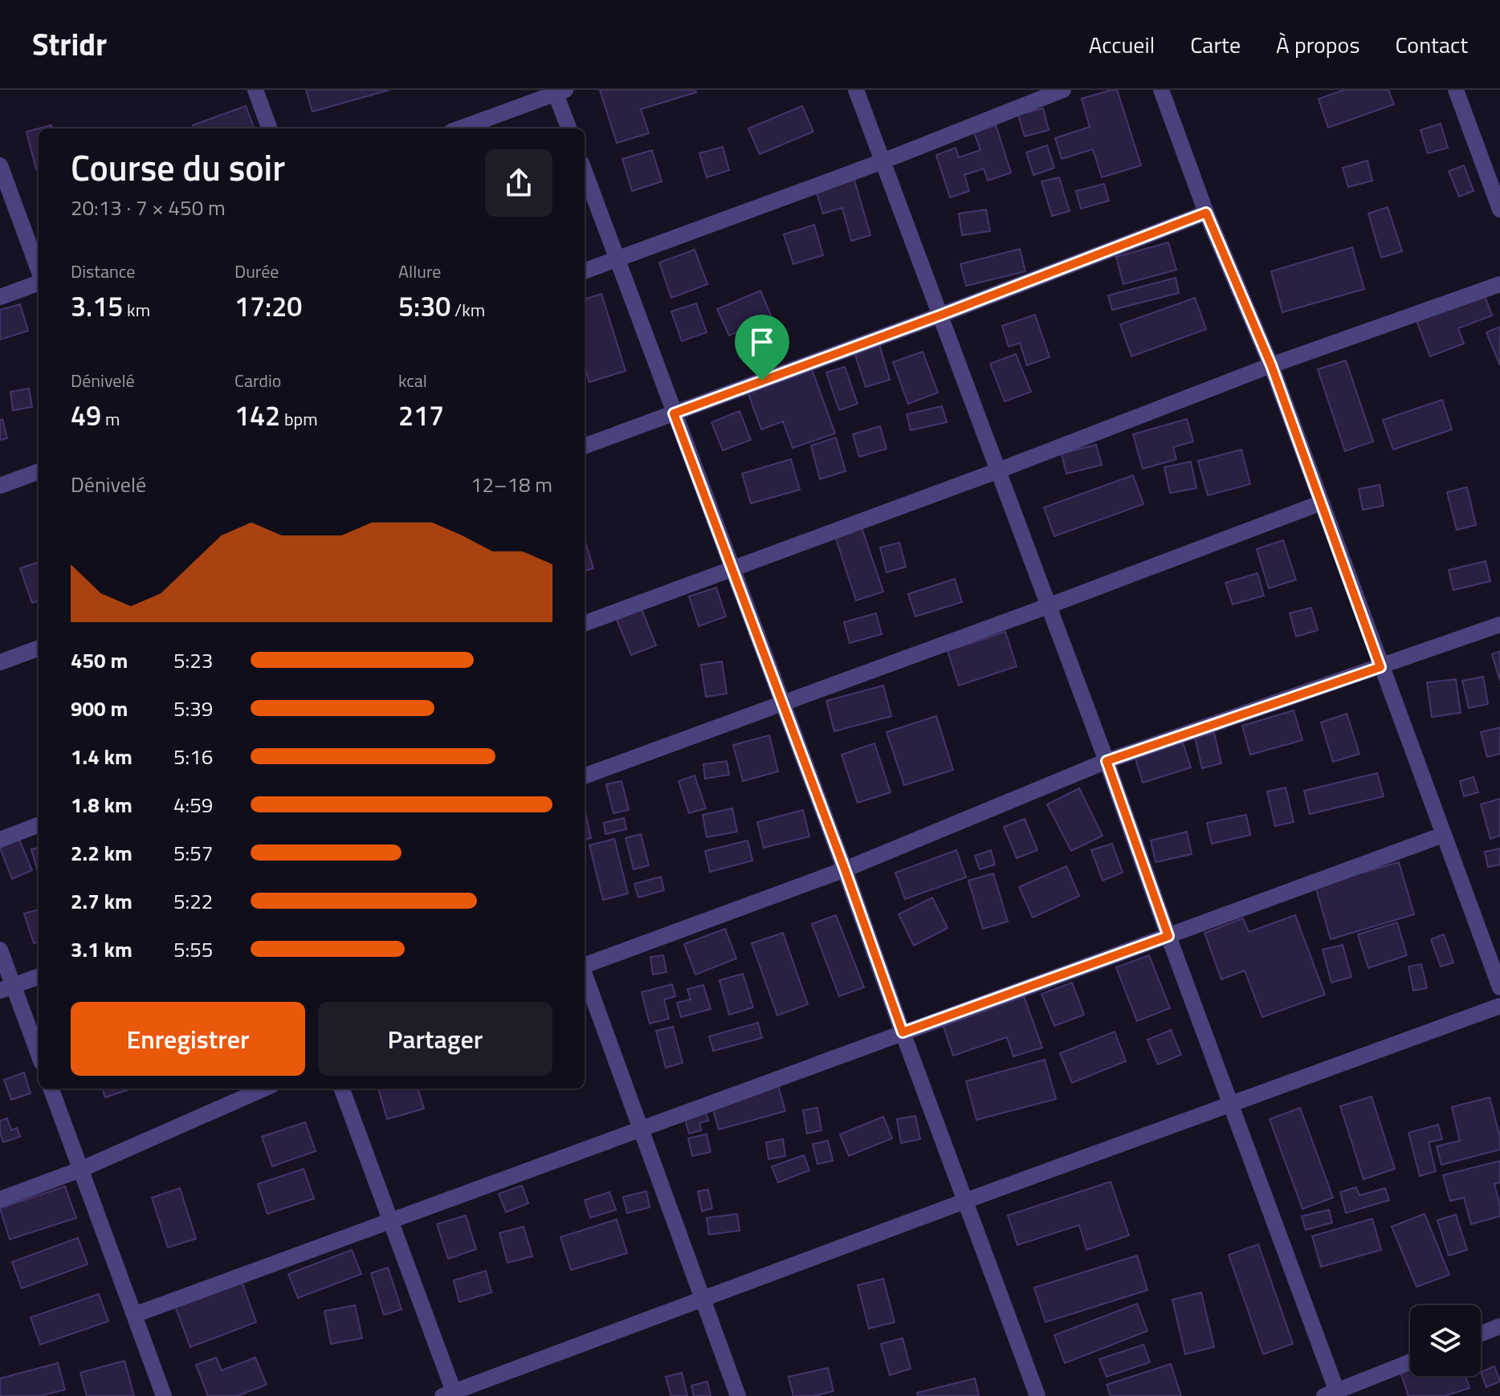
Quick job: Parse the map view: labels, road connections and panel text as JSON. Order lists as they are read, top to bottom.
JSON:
{
  "page": {
    "header": "Stridr",
    "nav": [
      "Accueil",
      "Carte",
      "À propos",
      "Contact"
    ],
    "heading": ["Course du soir", "20:13 · 7 × 450 m"],
    "stats": [
      ["Distance", "3.15 km"],
      ["Durée", "17:20"],
      ["Allure", "5:30 /km"],
      ["Dénivelé", "49 m"],
      ["Cardio", "142 bpm"],
      ["kcal", "217"]
    ],
    "chart": ["Dénivelé", "12–18 m"],
    "list": [
      {
        "name": "450 m",
        "note": "5:23"
      },
      {
        "name": "900 m",
        "note": "5:39"
      },
      {
        "name": "1.4 km",
        "note": "5:16"
      },
      {
        "name": "1.8 km",
        "note": "4:59"
      },
      {
        "name": "2.2 km",
        "note": "5:57"
      },
      {
        "name": "2.7 km",
        "note": "5:22"
      },
      {
        "name": "3.1 km",
        "note": "5:55"
      }
    ],
    "buttons": ["Enregistrer", "Partager"]
  }
}
